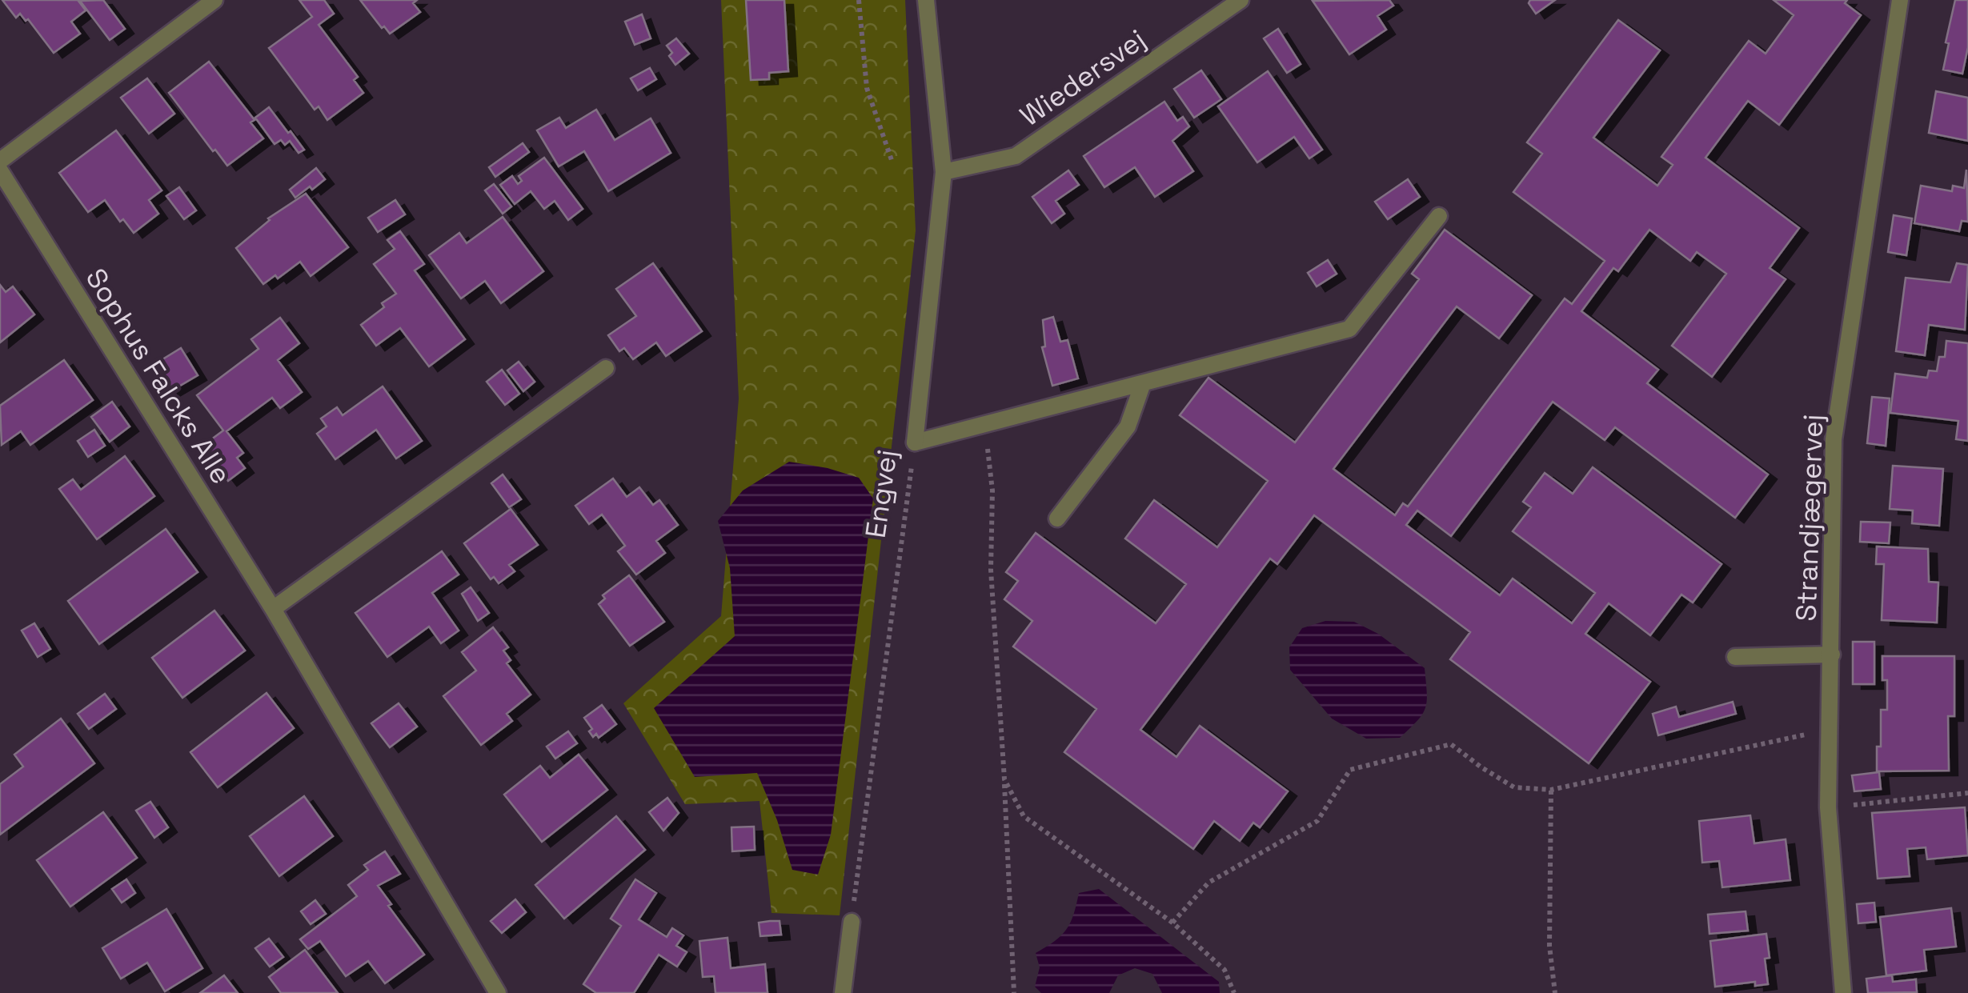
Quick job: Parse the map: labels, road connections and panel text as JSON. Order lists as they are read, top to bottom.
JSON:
{
  "streets": {
    "street": [
      "Wiedersvej",
      "Sophus Falcks Alle",
      "Engvej",
      "Strandjægervej"
    ]
  },
  "crossings": [
    ["Wiedersvej", "Engvej"]
  ]
}
